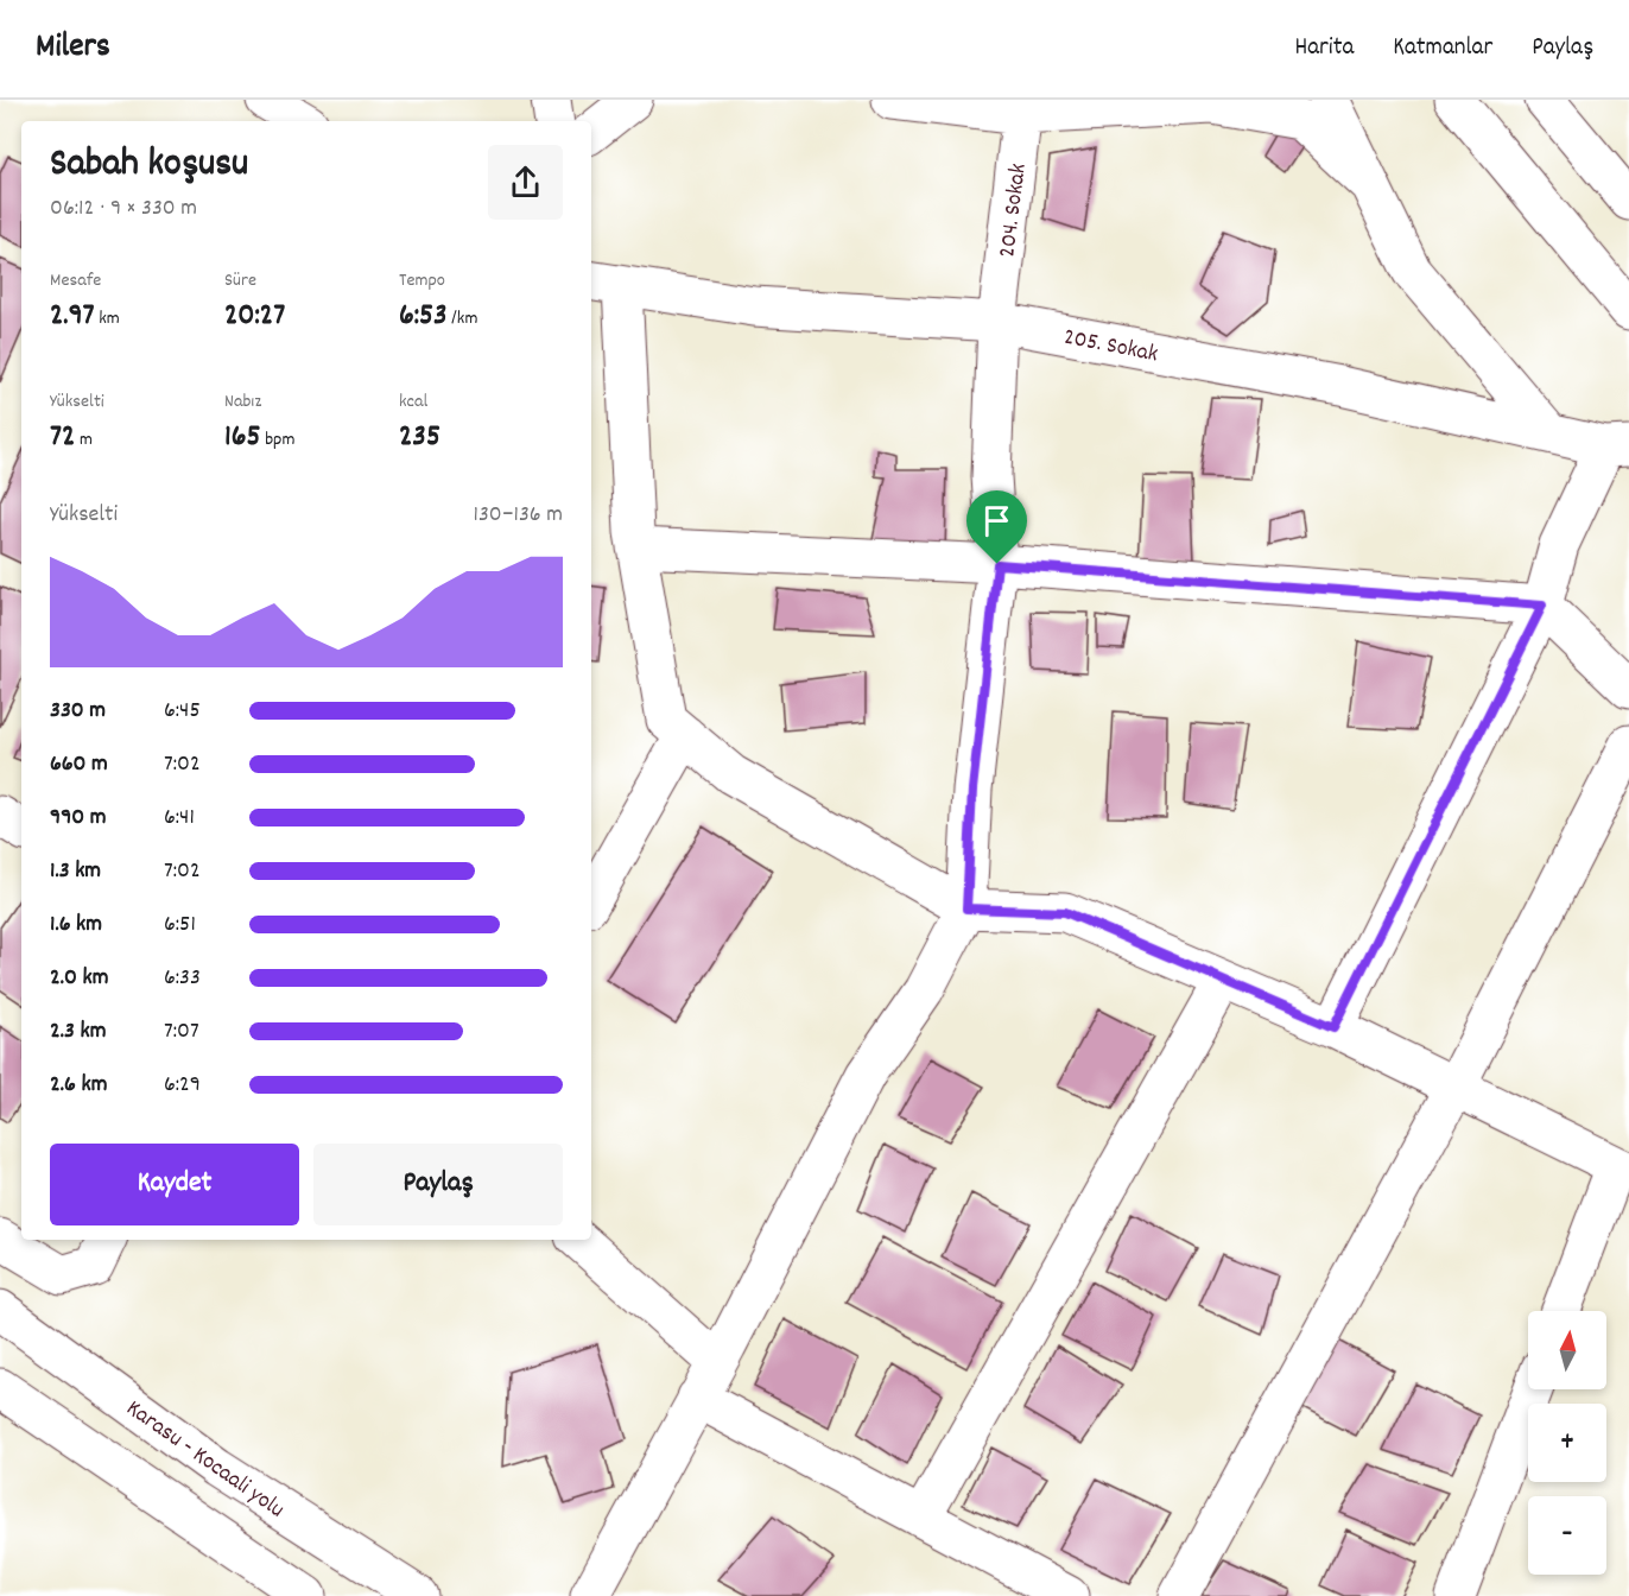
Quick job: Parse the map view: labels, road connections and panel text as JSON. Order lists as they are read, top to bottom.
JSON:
{
  "streets": {
    "main road": ["204. Sokak", "205. Sokak", "Karasu - Kocaali yolu"]
  },
  "crossings": [
    ["204. Sokak", "205. Sokak"]
  ],
  "north": "top",
  "page": {
    "header": "Milers",
    "nav": ["Harita", "Katmanlar", "Paylaş"],
    "heading": ["Sabah koşusu", "06:12 · 9 × 330 m"],
    "stats": [
      ["Mesafe", "2.97 km"],
      ["Süre", "20:27"],
      ["Tempo", "6:53 /km"],
      ["Yükselti", "72 m"],
      ["Nabız", "165 bpm"],
      ["kcal", "235"]
    ],
    "chart": ["Yükselti", "130–136 m"],
    "list": [
      {
        "name": "330 m",
        "note": "6:45"
      },
      {
        "name": "660 m",
        "note": "7:02"
      },
      {
        "name": "990 m",
        "note": "6:41"
      },
      {
        "name": "1.3 km",
        "note": "7:02"
      },
      {
        "name": "1.6 km",
        "note": "6:51"
      },
      {
        "name": "2.0 km",
        "note": "6:33"
      },
      {
        "name": "2.3 km",
        "note": "7:07"
      },
      {
        "name": "2.6 km",
        "note": "6:29"
      }
    ],
    "buttons": ["Kaydet", "Paylaş"],
    "map_buttons": ["+", "−"]
  }
}
